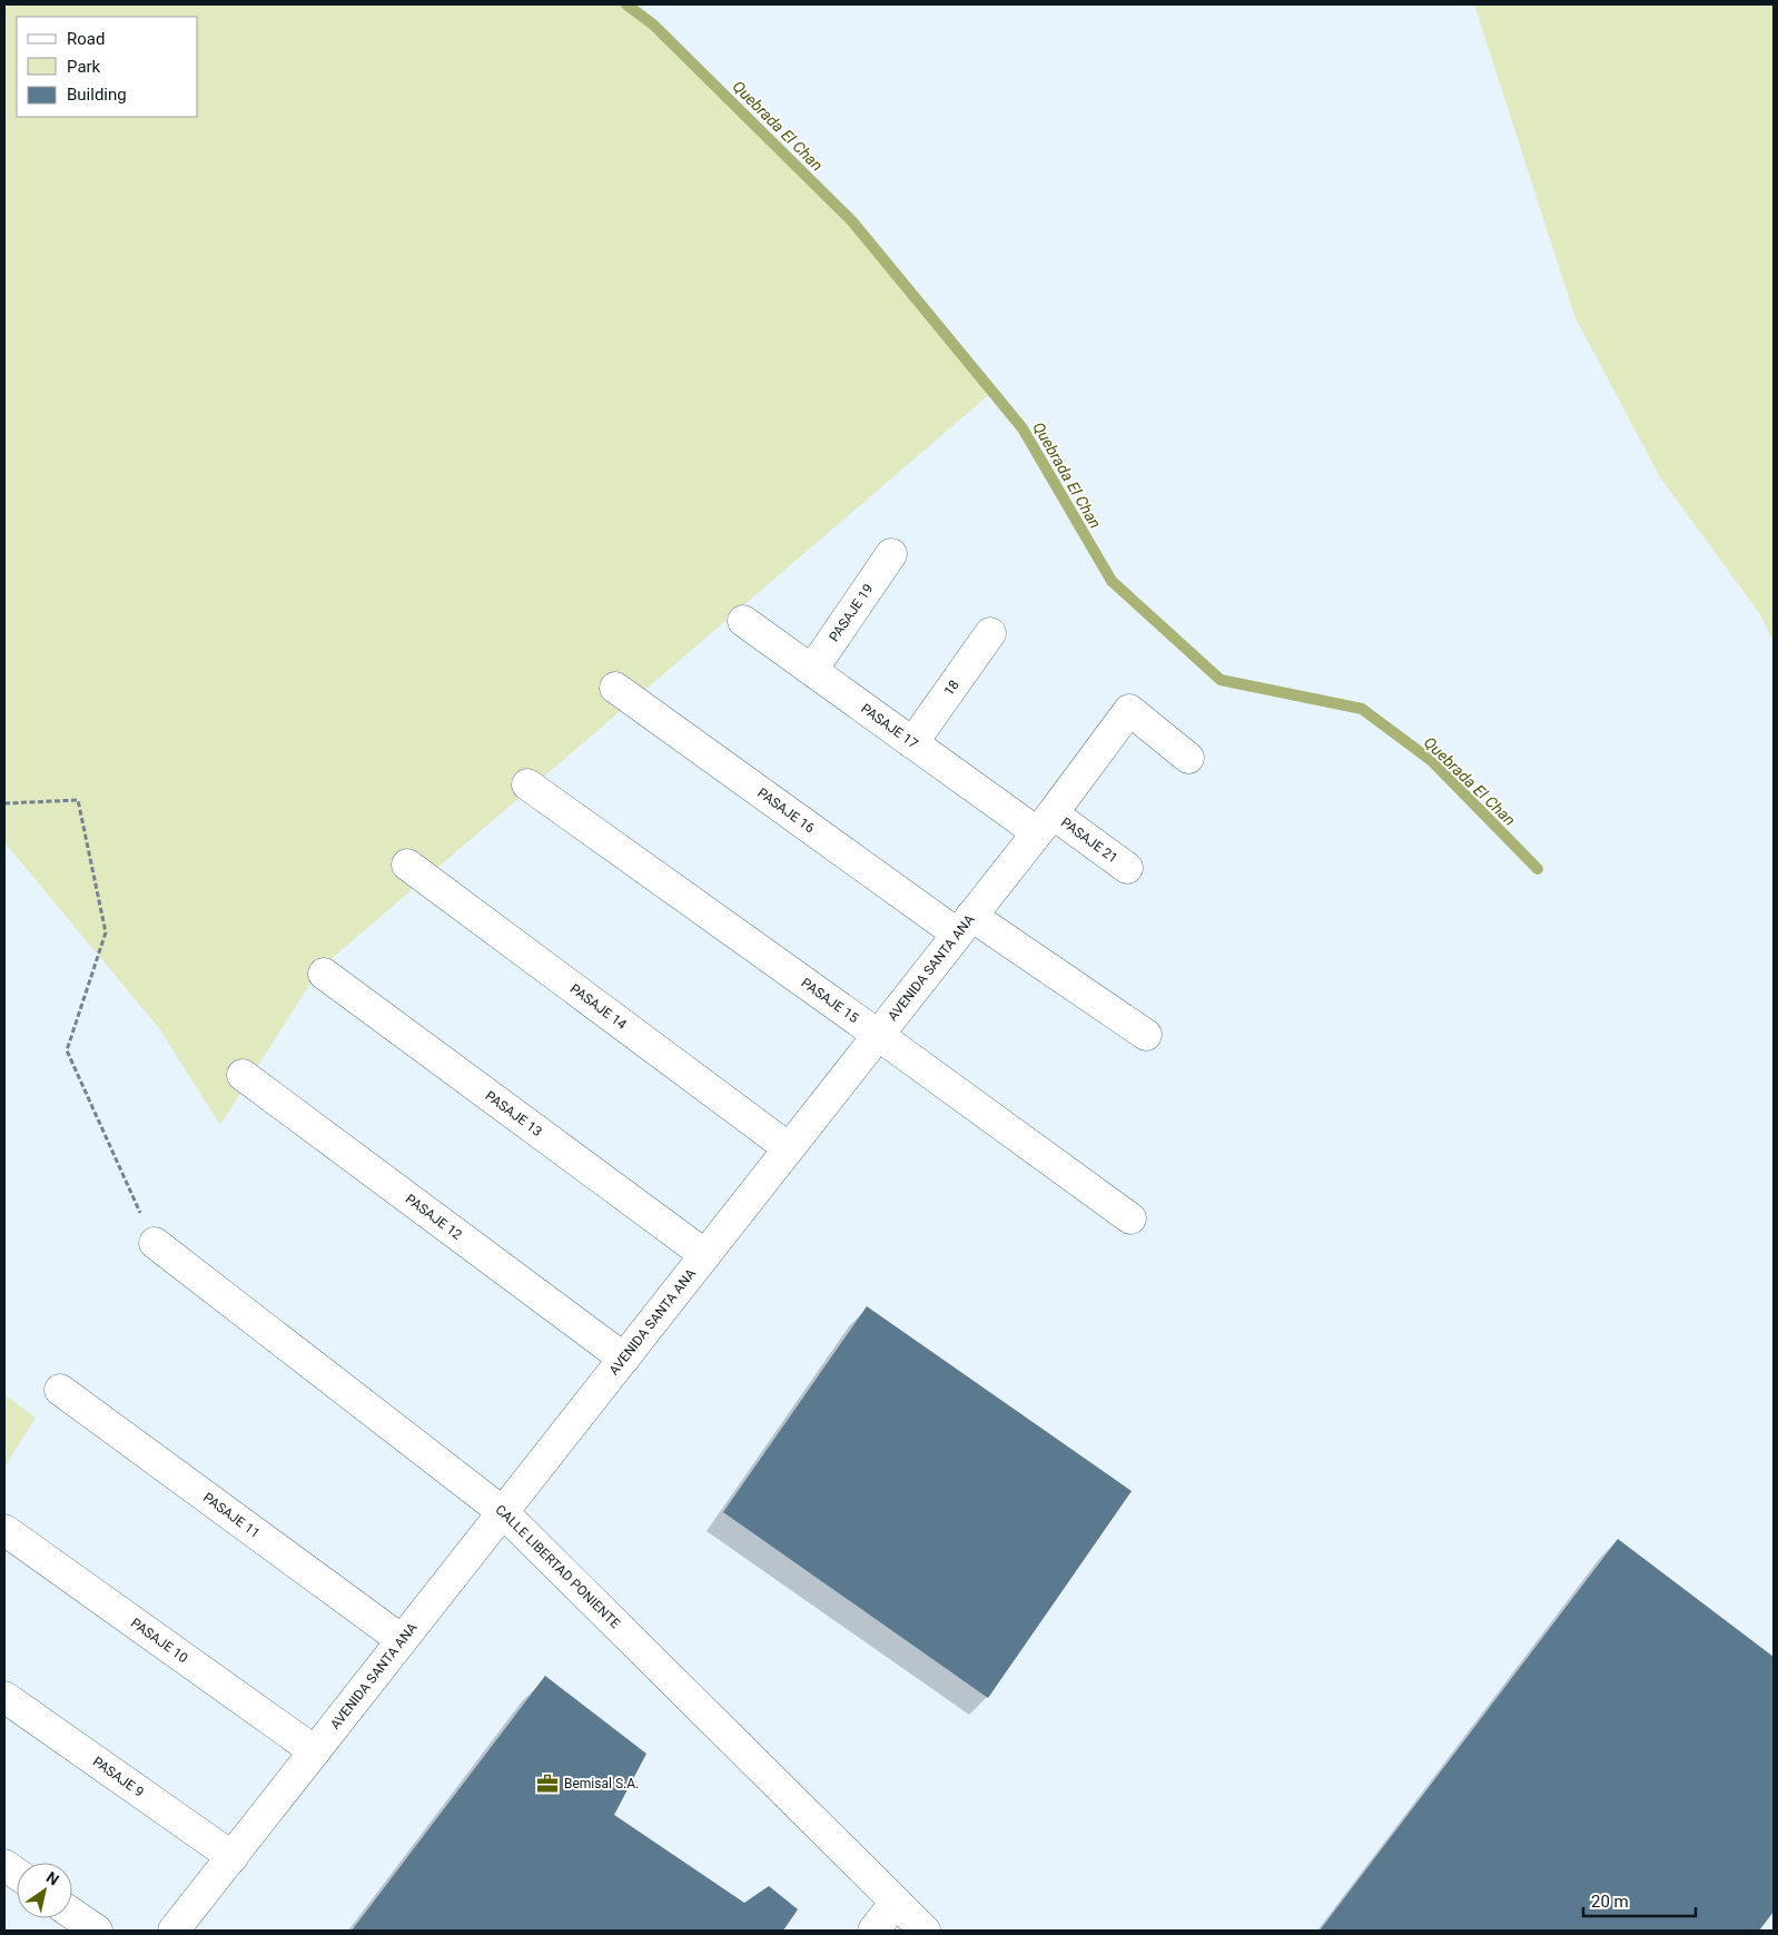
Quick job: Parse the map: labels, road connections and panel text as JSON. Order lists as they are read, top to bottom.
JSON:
{
  "streets": {
    "street": [
      "PASAJE 19",
      "18",
      "PASAJE 17",
      "PASAJE 16",
      "PASAJE 21",
      "AVENIDA SANTA ANA",
      "PASAJE 15",
      "PASAJE 14",
      "PASAJE 13",
      "PASAJE 12",
      "PASAJE 11",
      "CALLE LIBERTAD PONIENTE",
      "PASAJE 10",
      "PASAJE 9"
    ]
  },
  "crossings": [
    ["PASAJE 19", "PASAJE 17"],
    ["18", "PASAJE 17"],
    ["PASAJE 17", "PASAJE 21"],
    ["PASAJE 17", "AVENIDA SANTA ANA"],
    ["PASAJE 16", "AVENIDA SANTA ANA"],
    ["PASAJE 21", "AVENIDA SANTA ANA"],
    ["AVENIDA SANTA ANA", "PASAJE 15"],
    ["AVENIDA SANTA ANA", "PASAJE 14"],
    ["AVENIDA SANTA ANA", "PASAJE 13"],
    ["AVENIDA SANTA ANA", "PASAJE 12"],
    ["AVENIDA SANTA ANA", "PASAJE 11"],
    ["AVENIDA SANTA ANA", "CALLE LIBERTAD PONIENTE"],
    ["AVENIDA SANTA ANA", "PASAJE 10"],
    ["AVENIDA SANTA ANA", "PASAJE 9"]
  ],
  "water": ["Quebrada El Chan"],
  "places": {
    "office": ["Bemisal S.A."]
  },
  "legend": ["Road", "Park", "Building"],
  "scale_bar": "20 m",
  "north": "top right"
}
